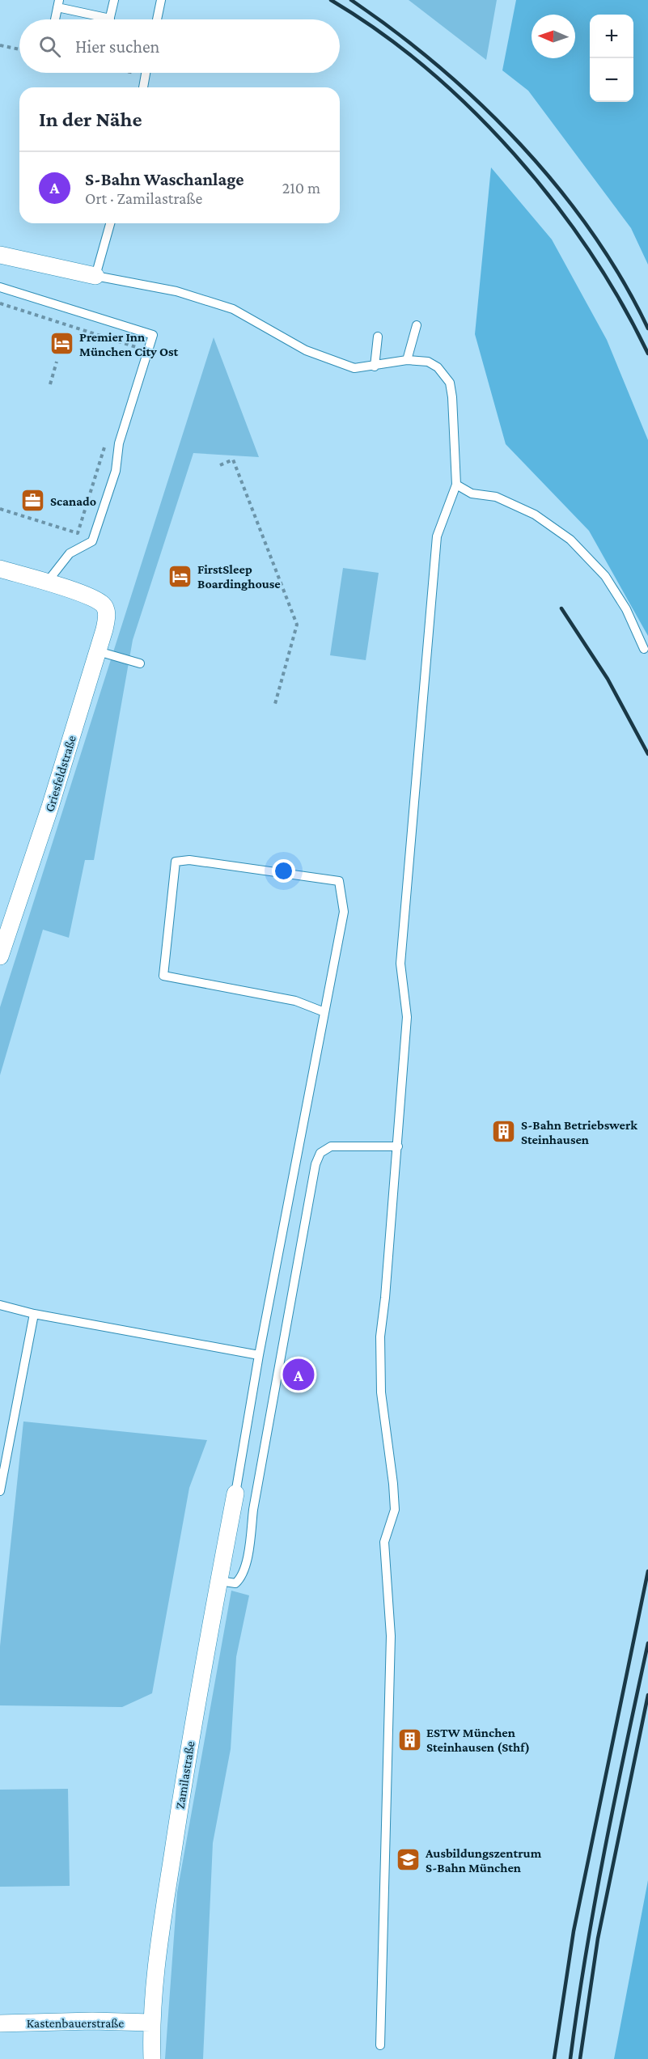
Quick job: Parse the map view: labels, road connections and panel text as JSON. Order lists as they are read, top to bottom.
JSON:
{
  "streets": {
    "street": ["Griesfeldstraße", "Zamilastraße", "Kastenbauerstraße"]
  },
  "crossings": [
    ["Zamilastraße", "Kastenbauerstraße"]
  ],
  "places": {
    "hotel": ["Premier Inn München City Ost", "FirstSleep Boardinghouse"],
    "office": ["Scanado"],
    "building": ["S-Bahn Betriebswerk Steinhausen", "ESTW München Steinhausen (Sthf)"],
    "school or university": ["Ausbildungszentrum S-Bahn München"]
  },
  "north": "left",
  "page": {
    "map_buttons": ["+", "−"],
    "search": "Hier suchen",
    "heading": "In der Nähe",
    "list": [
      {
        "mark": "A",
        "name": "S-Bahn Waschanlage",
        "note": "Ort · Zamilastraße",
        "value": "210 m"
      }
    ],
    "pins": "A"
  }
}
